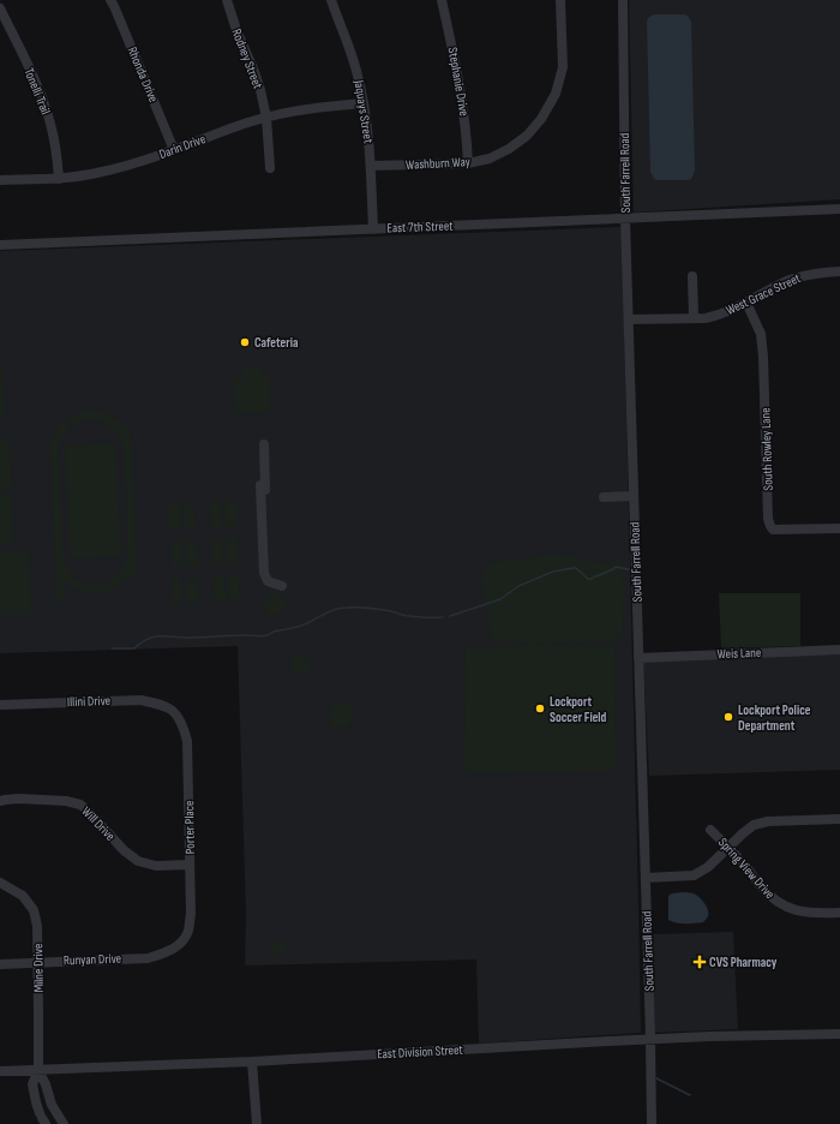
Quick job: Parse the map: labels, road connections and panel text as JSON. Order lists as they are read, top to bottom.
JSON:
{
  "streets": {
    "street": [
      "Rodney Street",
      "Rhonda Drive",
      "Stephanie Drive",
      "Tonelli Trail",
      "Jaquays Street",
      "Darin Drive",
      "Washburn Way",
      "South Farrell Road",
      "East 7th Street",
      "West Grace Street",
      "South Rowley Lane",
      "Weis Lane",
      "Illini Drive",
      "Will Drive",
      "Porter Place",
      "Spring View Drive",
      "Runyan Drive",
      "Milne Drive",
      "East Division Street"
    ]
  },
  "crossings": [
    ["Rodney Street", "Darin Drive"],
    ["Rhonda Drive", "Darin Drive"],
    ["Stephanie Drive", "Washburn Way"],
    ["Tonelli Trail", "Darin Drive"],
    ["Jaquays Street", "Darin Drive"],
    ["Jaquays Street", "Washburn Way"],
    ["Jaquays Street", "East 7th Street"],
    ["South Farrell Road", "East 7th Street"],
    ["South Farrell Road", "West Grace Street"],
    ["South Farrell Road", "Weis Lane"],
    ["South Farrell Road", "East Division Street"],
    ["West Grace Street", "South Rowley Lane"],
    ["Illini Drive", "Porter Place"],
    ["Will Drive", "Porter Place"],
    ["Porter Place", "Runyan Drive"],
    ["Runyan Drive", "Milne Drive"],
    ["Milne Drive", "East Division Street"]
  ],
  "places": {
    "other": ["Cafeteria", "Lockport Soccer Field", "Lockport Police Department"],
    "health": ["CVS Pharmacy"]
  }
}
